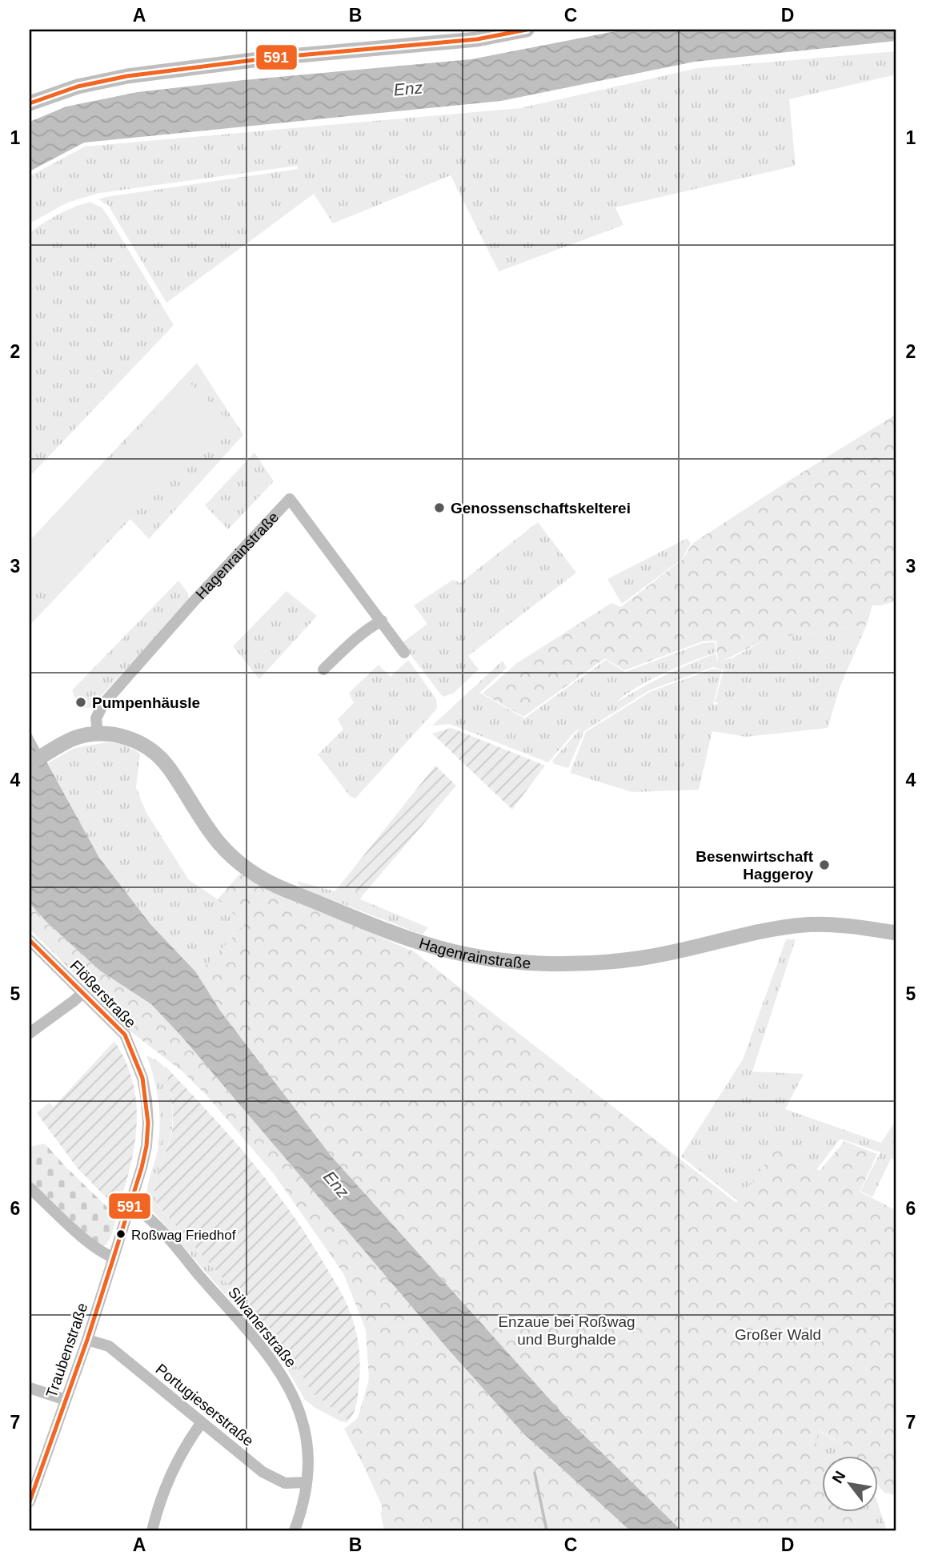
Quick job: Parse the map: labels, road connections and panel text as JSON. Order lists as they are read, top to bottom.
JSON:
{
  "streets": {
    "street": [
      "Hagenrainstraße",
      "Flößerstraße",
      "Silvanerstraße",
      "Traubenstraße",
      "Portugieserstraße"
    ]
  },
  "crossings": [
    ["Flößerstraße", "Silvanerstraße"],
    ["Flößerstraße", "Traubenstraße"],
    ["Silvanerstraße", "Traubenstraße"],
    ["Silvanerstraße", "Portugieserstraße"],
    ["Traubenstraße", "Portugieserstraße"]
  ],
  "water": ["Enz"],
  "parks": ["Enzaue bei Roßwag und Burghalde", "Großer Wald"],
  "places": [
    "Genossenschaftskelterei",
    "Pumpenhäusle",
    "Besenwirtschaft Haggeroy",
    "Roßwag Friedhof"
  ],
  "lines": ["transit line 591"],
  "north": "top left",
  "grid": {
    "columns": [
      "A",
      "B",
      "C",
      "D"
    ],
    "rows": [
      "1",
      "2",
      "3",
      "4",
      "5",
      "6",
      "7"
    ]
  }
}
